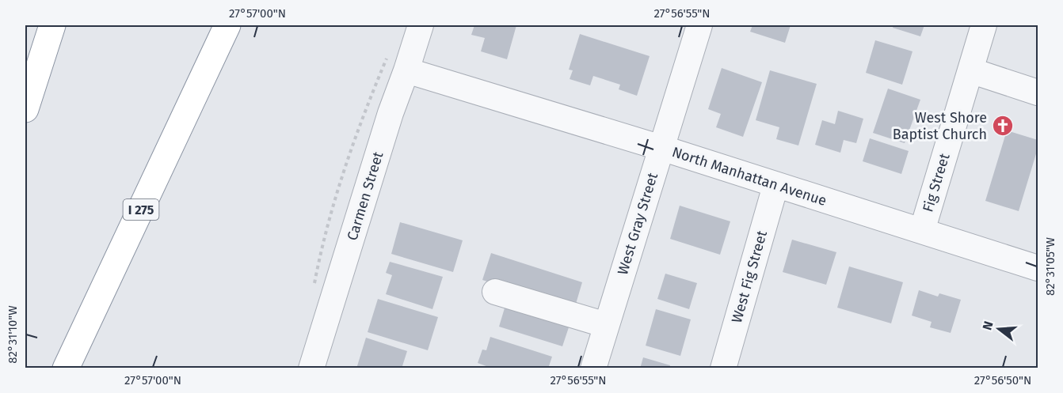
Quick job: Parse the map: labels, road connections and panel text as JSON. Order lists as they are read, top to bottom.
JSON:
{
  "streets": {
    "highway": ["I 275"],
    "street": [
      "North Manhattan Avenue",
      "Fig Street",
      "Carmen Street",
      "West Gray Street",
      "West Fig Street"
    ]
  },
  "crossings": [
    ["North Manhattan Avenue", "Fig Street"],
    ["North Manhattan Avenue", "Carmen Street"],
    ["North Manhattan Avenue", "West Gray Street"],
    ["North Manhattan Avenue", "West Fig Street"]
  ],
  "places": {
    "church": ["West Shore Baptist Church"]
  },
  "north": "left",
  "coordinates": [
    "27°57'00\"N",
    "27°56'55\"N",
    "82°31'05\"W",
    "82°31'10\"W",
    "27°56'50\"N"
  ]
}
